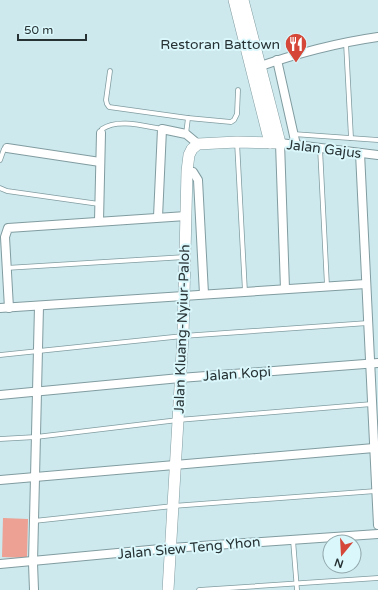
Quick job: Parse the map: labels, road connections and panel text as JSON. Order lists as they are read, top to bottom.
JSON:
{
  "streets": {
    "street": [
      "Jalan Gajus",
      "Jalan Kluang-Nyiur-Paloh",
      "Jalan Kopi",
      "Jalan Siew Teng Yhon"
    ]
  },
  "crossings": [
    ["Jalan Kluang-Nyiur-Paloh", "Jalan Kopi"],
    ["Jalan Kluang-Nyiur-Paloh", "Jalan Siew Teng Yhon"]
  ],
  "places": {
    "restaurant": ["Restoran Battown"]
  },
  "scale_bar": "50 m",
  "north": "bottom"
}
